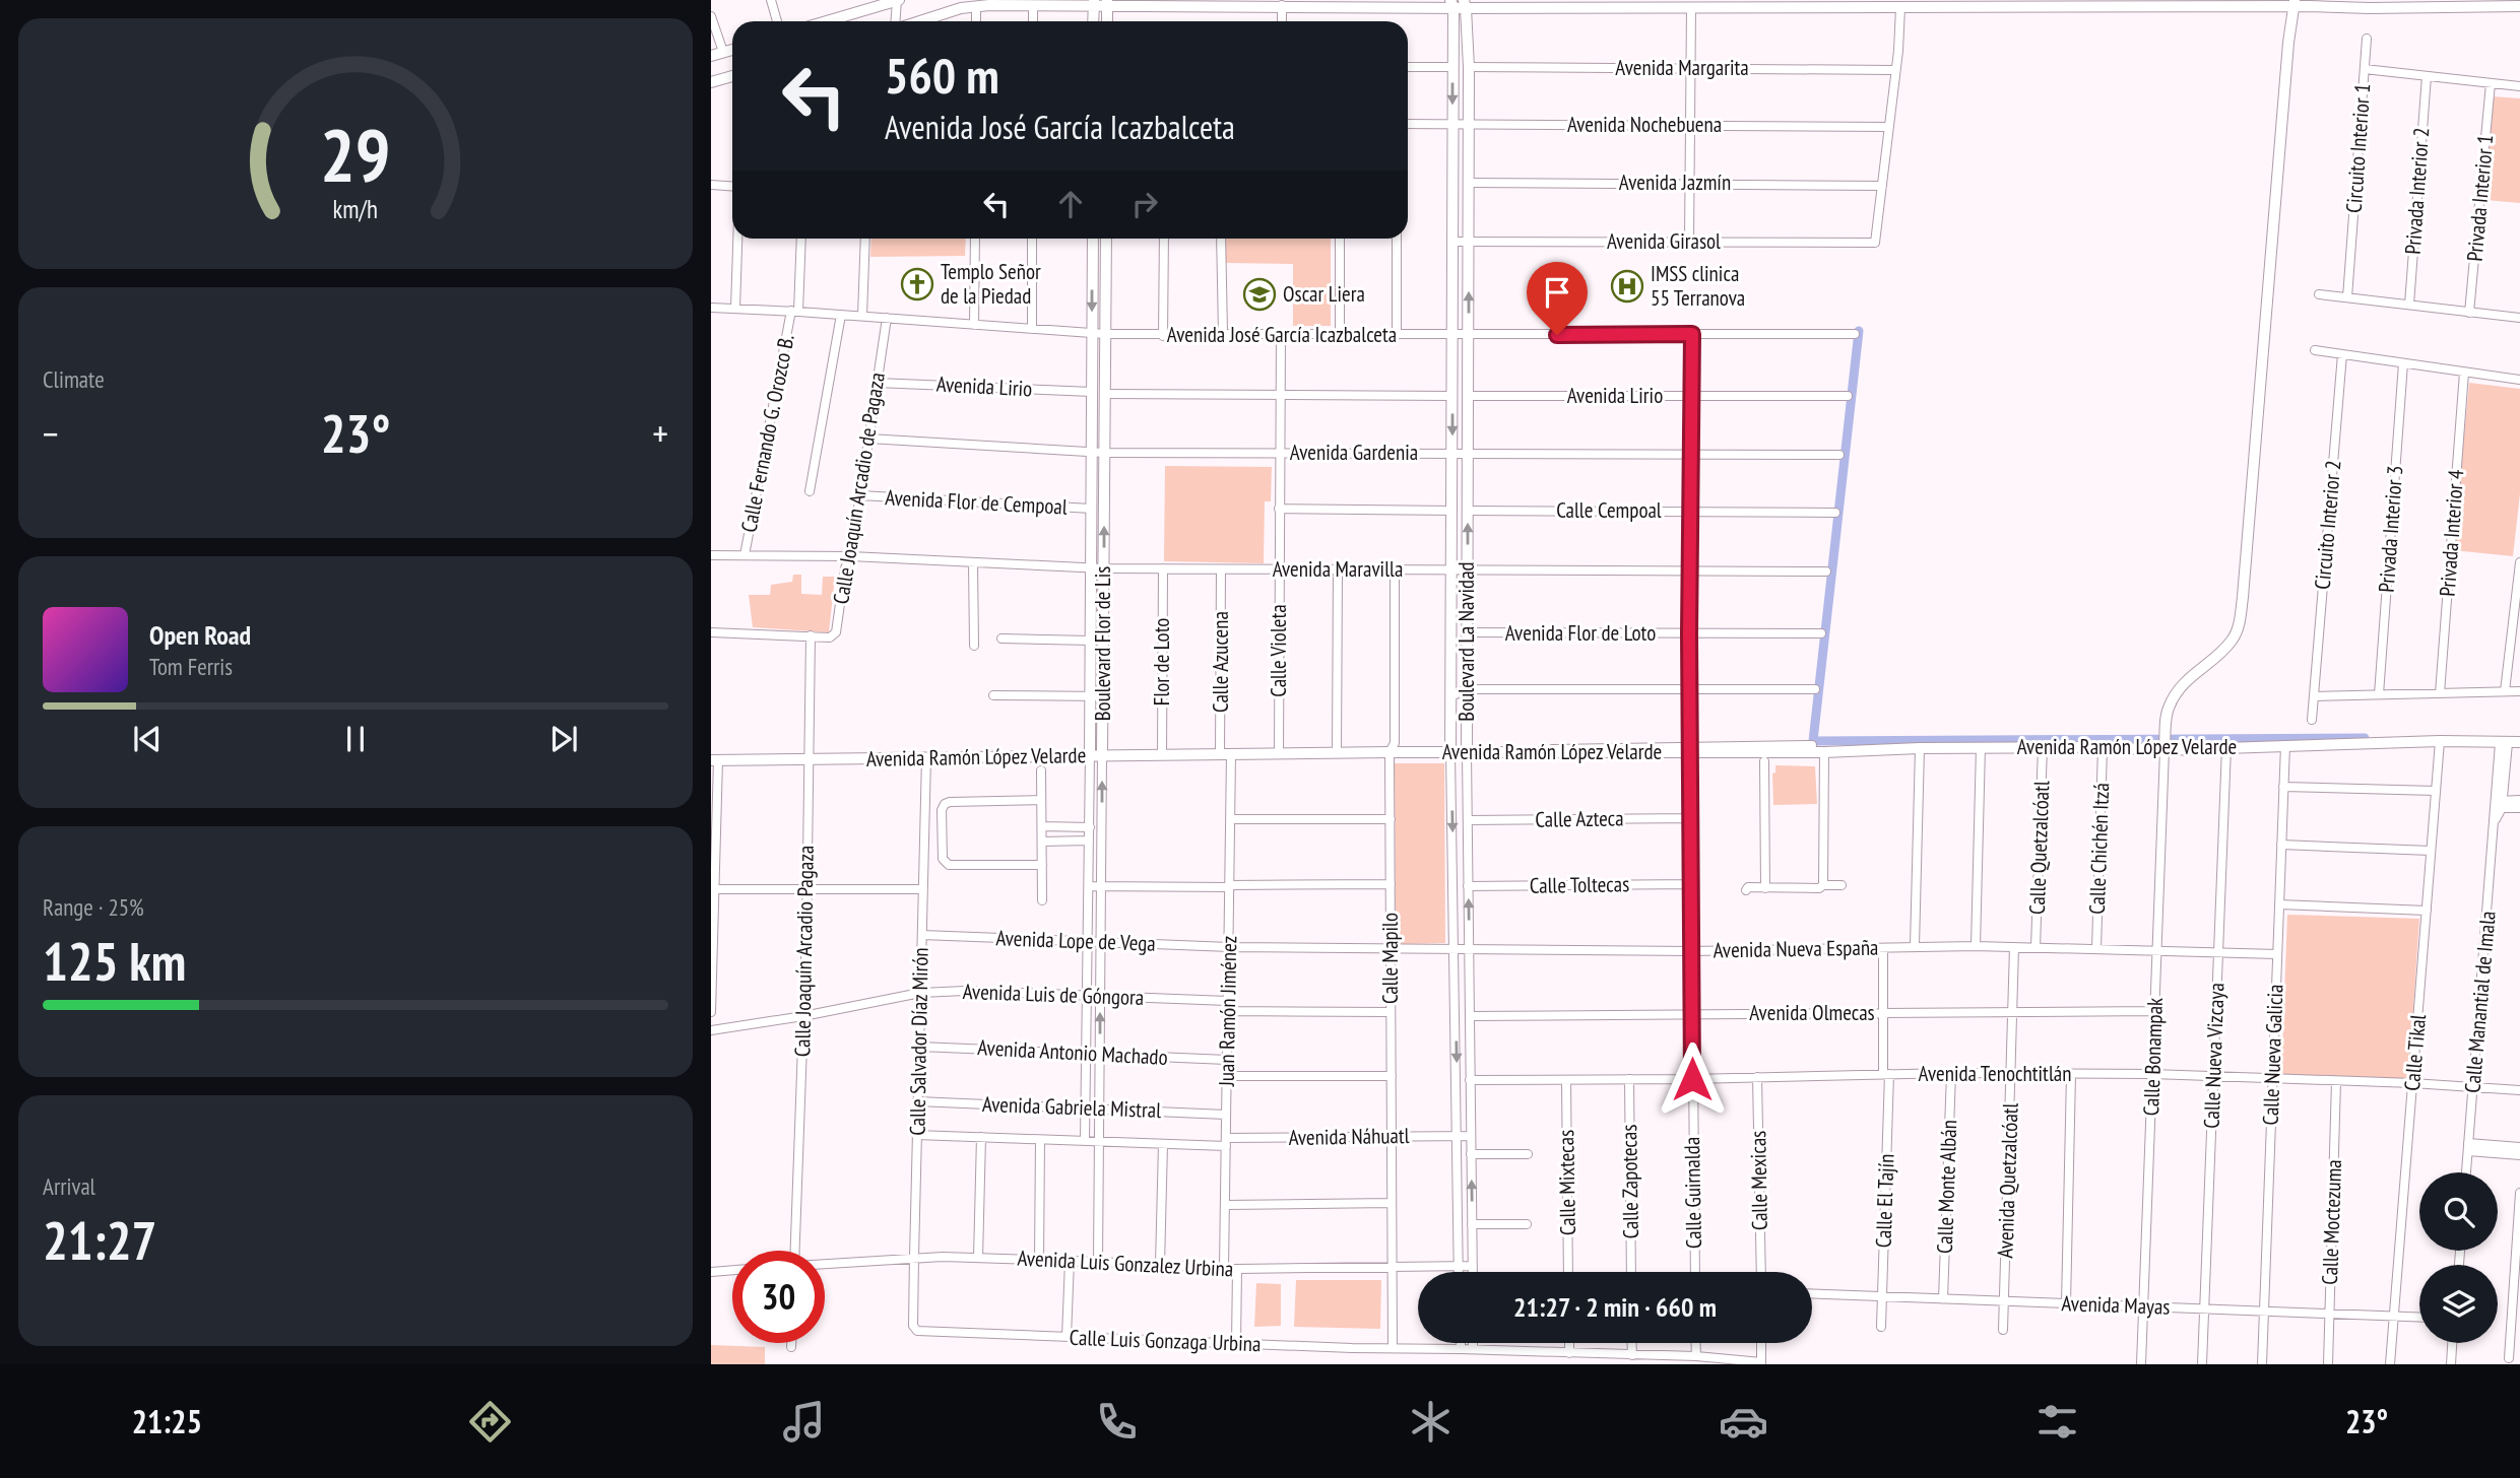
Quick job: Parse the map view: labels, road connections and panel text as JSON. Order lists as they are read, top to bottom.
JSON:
{
  "streets": {
    "street": [
      "Avenida Margarita",
      "Avenida Nochebuena",
      "Circuito Interior 1",
      "Avenida Jazmín",
      "Privada Interior 2",
      "Privada Interior 1",
      "Avenida Girasol",
      "Avenida José García Icazbalceta",
      "Avenida Lirio",
      "Calle Fernando G. Orozco B.",
      "Avenida Gardenia",
      "Calle Joaquín Arcadio de Pagaza",
      "Avenida Flor de Cempoal",
      "Calle Cempoal",
      "Circuito Interior 2",
      "Privada Interior 3",
      "Privada Interior 4",
      "Avenida Maravilla",
      "Avenida Flor de Loto",
      "Boulevard La Navidad",
      "Boulevard Flor de Lis",
      "Calle Violeta",
      "Flor de Loto",
      "Calle Azucena",
      "Avenida Ramón López Velarde",
      "Calle Azteca",
      "Calle Quetzalcóatl",
      "Calle Chichén Itzá",
      "Calle Toltecas",
      "Avenida Lope de Vega",
      "Avenida Nueva España",
      "Calle Joaquín Arcadio Pagaza",
      "Calle Mapilo",
      "Avenida Luis de Góngora",
      "Calle Manantial de Imala",
      "Juan Ramón Jiménez",
      "Avenida Olmecas",
      "Calle Salvador Díaz Mirón",
      "Avenida Antonio Machado",
      "Calle Tikal",
      "Calle Nueva Galicia",
      "Calle Nueva Vizcaya",
      "Calle Bonampak",
      "Avenida Tenochtitlán",
      "Avenida Gabriela Mistral",
      "Avenida Náhuatl",
      "Calle Mexicas",
      "Avenida Quetzalcóatl",
      "Calle Zapotecas",
      "Calle Mixtecas",
      "Calle Monte Albán",
      "Calle Guirnalda",
      "Calle El Tajín",
      "Calle Moctezuma",
      "Avenida Luis Gonzalez Urbina",
      "Avenida Mayas",
      "Calle Luis Gonzaga Urbina"
    ]
  },
  "crossings": [
    ["Avenida Margarita", "Boulevard La Navidad"],
    ["Avenida Nochebuena", "Boulevard La Navidad"],
    ["Circuito Interior 1", "Privada Interior 2"],
    ["Circuito Interior 1", "Privada Interior 1"],
    ["Avenida Jazmín", "Avenida Girasol"],
    ["Avenida Jazmín", "Boulevard La Navidad"],
    ["Avenida Girasol", "Boulevard La Navidad"],
    ["Avenida José García Icazbalceta", "Calle Fernando G. Orozco B."],
    ["Avenida José García Icazbalceta", "Calle Joaquín Arcadio de Pagaza"],
    ["Avenida José García Icazbalceta", "Boulevard La Navidad"],
    ["Avenida José García Icazbalceta", "Boulevard Flor de Lis"],
    ["Avenida José García Icazbalceta", "Calle Violeta"],
    ["Avenida José García Icazbalceta", "Calle Guirnalda"],
    ["Avenida Lirio", "Calle Joaquín Arcadio de Pagaza"],
    ["Avenida Lirio", "Boulevard La Navidad"],
    ["Avenida Lirio", "Boulevard Flor de Lis"],
    ["Avenida Lirio", "Calle Guirnalda"],
    ["Calle Fernando G. Orozco B.", "Avenida Maravilla"],
    ["Avenida Gardenia", "Calle Joaquín Arcadio de Pagaza"],
    ["Avenida Gardenia", "Boulevard La Navidad"],
    ["Avenida Gardenia", "Boulevard Flor de Lis"],
    ["Avenida Gardenia", "Calle Violeta"],
    ["Avenida Gardenia", "Calle Guirnalda"],
    ["Calle Joaquín Arcadio de Pagaza", "Avenida Flor de Cempoal"],
    ["Calle Joaquín Arcadio de Pagaza", "Avenida Maravilla"],
    ["Calle Joaquín Arcadio de Pagaza", "Calle Joaquín Arcadio Pagaza"],
    ["Avenida Flor de Cempoal", "Boulevard Flor de Lis"],
    ["Calle Cempoal", "Boulevard La Navidad"],
    ["Calle Cempoal", "Calle Guirnalda"],
    ["Avenida Maravilla", "Boulevard La Navidad"],
    ["Avenida Maravilla", "Boulevard Flor de Lis"],
    ["Avenida Maravilla", "Calle Violeta"],
    ["Avenida Maravilla", "Flor de Loto"],
    ["Avenida Maravilla", "Calle Azucena"],
    ["Avenida Maravilla", "Calle Mapilo"],
    ["Avenida Maravilla", "Calle Guirnalda"],
    ["Avenida Flor de Loto", "Boulevard La Navidad"],
    ["Avenida Flor de Loto", "Calle Guirnalda"],
    ["Boulevard La Navidad", "Avenida Ramón López Velarde"],
    ["Boulevard La Navidad", "Calle Azteca"],
    ["Boulevard La Navidad", "Calle Toltecas"],
    ["Boulevard La Navidad", "Avenida Nueva España"],
    ["Boulevard La Navidad", "Avenida Olmecas"],
    ["Boulevard La Navidad", "Avenida Tenochtitlán"],
    ["Boulevard La Navidad", "Avenida Náhuatl"],
    ["Boulevard La Navidad", "Avenida Luis Gonzalez Urbina"],
    ["Boulevard Flor de Lis", "Avenida Ramón López Velarde"],
    ["Boulevard Flor de Lis", "Avenida Lope de Vega"],
    ["Boulevard Flor de Lis", "Avenida Luis de Góngora"],
    ["Boulevard Flor de Lis", "Avenida Antonio Machado"],
    ["Boulevard Flor de Lis", "Avenida Gabriela Mistral"],
    ["Boulevard Flor de Lis", "Avenida Náhuatl"],
    ["Boulevard Flor de Lis", "Avenida Luis Gonzalez Urbina"],
    ["Calle Violeta", "Avenida Ramón López Velarde"],
    ["Flor de Loto", "Avenida Ramón López Velarde"],
    ["Calle Azucena", "Avenida Ramón López Velarde"],
    ["Calle Azucena", "Juan Ramón Jiménez"],
    ["Avenida Ramón López Velarde", "Calle Quetzalcóatl"],
    ["Avenida Ramón López Velarde", "Calle Chichén Itzá"],
    ["Avenida Ramón López Velarde", "Calle Joaquín Arcadio Pagaza"],
    ["Avenida Ramón López Velarde", "Calle Mapilo"],
    ["Avenida Ramón López Velarde", "Calle Manantial de Imala"],
    ["Avenida Ramón López Velarde", "Juan Ramón Jiménez"],
    ["Avenida Ramón López Velarde", "Calle Salvador Díaz Mirón"],
    ["Avenida Ramón López Velarde", "Calle Tikal"],
    ["Avenida Ramón López Velarde", "Calle Nueva Galicia"],
    ["Avenida Ramón López Velarde", "Calle Nueva Vizcaya"],
    ["Avenida Ramón López Velarde", "Calle Bonampak"],
    ["Avenida Ramón López Velarde", "Calle Guirnalda"],
    ["Calle Azteca", "Calle Guirnalda"],
    ["Calle Quetzalcóatl", "Avenida Nueva España"],
    ["Calle Chichén Itzá", "Avenida Nueva España"],
    ["Calle Toltecas", "Calle Guirnalda"],
    ["Avenida Lope de Vega", "Avenida Nueva España"],
    ["Avenida Lope de Vega", "Juan Ramón Jiménez"],
    ["Avenida Lope de Vega", "Calle Salvador Díaz Mirón"],
    ["Avenida Nueva España", "Calle Mapilo"],
    ["Avenida Nueva España", "Juan Ramón Jiménez"],
    ["Avenida Nueva España", "Calle Nueva Galicia"],
    ["Avenida Nueva España", "Calle Nueva Vizcaya"],
    ["Avenida Nueva España", "Calle Bonampak"],
    ["Avenida Nueva España", "Avenida Quetzalcóatl"],
    ["Avenida Nueva España", "Calle Guirnalda"],
    ["Avenida Nueva España", "Calle El Tajín"],
    ["Calle Joaquín Arcadio Pagaza", "Avenida Luis de Góngora"],
    ["Calle Mapilo", "Avenida Náhuatl"],
    ["Calle Mapilo", "Avenida Luis Gonzalez Urbina"],
    ["Calle Mapilo", "Calle Luis Gonzaga Urbina"],
    ["Avenida Luis de Góngora", "Juan Ramón Jiménez"],
    ["Avenida Luis de Góngora", "Calle Salvador Díaz Mirón"],
    ["Calle Manantial de Imala", "Avenida Tenochtitlán"],
    ["Juan Ramón Jiménez", "Avenida Antonio Machado"],
    ["Juan Ramón Jiménez", "Avenida Gabriela Mistral"],
    ["Juan Ramón Jiménez", "Avenida Náhuatl"],
    ["Juan Ramón Jiménez", "Avenida Luis Gonzalez Urbina"],
    ["Avenida Olmecas", "Calle Bonampak"],
    ["Avenida Olmecas", "Avenida Quetzalcóatl"],
    ["Avenida Olmecas", "Calle Guirnalda"],
    ["Avenida Olmecas", "Calle El Tajín"],
    ["Calle Salvador Díaz Mirón", "Avenida Antonio Machado"],
    ["Calle Salvador Díaz Mirón", "Avenida Gabriela Mistral"],
    ["Calle Salvador Díaz Mirón", "Avenida Náhuatl"],
    ["Calle Salvador Díaz Mirón", "Avenida Luis Gonzalez Urbina"],
    ["Calle Salvador Díaz Mirón", "Calle Luis Gonzaga Urbina"],
    ["Calle Tikal", "Avenida Tenochtitlán"],
    ["Calle Tikal", "Avenida Mayas"],
    ["Calle Nueva Galicia", "Avenida Tenochtitlán"],
    ["Calle Nueva Galicia", "Avenida Mayas"],
    ["Calle Nueva Vizcaya", "Avenida Tenochtitlán"],
    ["Calle Nueva Vizcaya", "Avenida Mayas"],
    ["Calle Bonampak", "Avenida Tenochtitlán"],
    ["Calle Bonampak", "Avenida Mayas"],
    ["Avenida Tenochtitlán", "Calle Mexicas"],
    ["Avenida Tenochtitlán", "Avenida Quetzalcóatl"],
    ["Avenida Tenochtitlán", "Calle Zapotecas"],
    ["Avenida Tenochtitlán", "Calle Mixtecas"],
    ["Avenida Tenochtitlán", "Calle Monte Albán"],
    ["Avenida Tenochtitlán", "Calle Guirnalda"],
    ["Avenida Tenochtitlán", "Calle El Tajín"],
    ["Avenida Tenochtitlán", "Calle Moctezuma"],
    ["Avenida Quetzalcóatl", "Avenida Mayas"],
    ["Calle Monte Albán", "Avenida Mayas"],
    ["Calle El Tajín", "Avenida Mayas"],
    ["Calle Moctezuma", "Avenida Mayas"]
  ],
  "places": {
    "church": ["Templo Señor de la Piedad"],
    "hospital": ["IMSS clinica 55 Terranova"],
    "school or university": ["Oscar Liera"]
  },
  "page": {
    "turn": ["560 m", "Avenida José García Icazbalceta"],
    "tile": [
      "Climate",
      ["Range · 25%", "125 km"],
      ["Arrival", "21:27"]
    ],
    "heat": ["−", "23°", "+"],
    "song": ["Open Road", "Tom Ferris"],
    "limit": "30",
    "trip": "21:27 · 2 min · 660 m",
    "tabs": ["21:25", "23°"],
    "gauge": ["29", "km/h"]
  }
}
